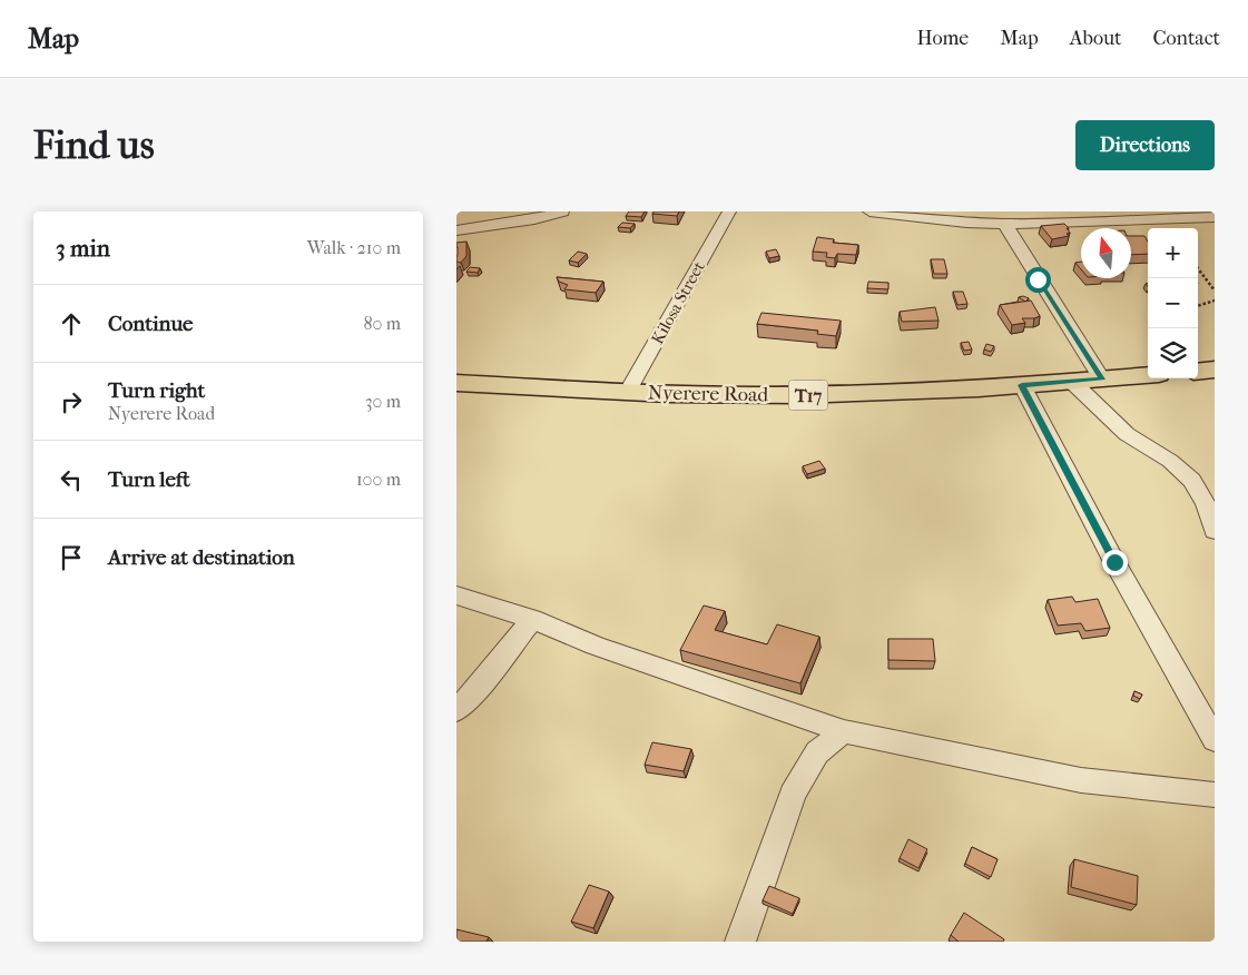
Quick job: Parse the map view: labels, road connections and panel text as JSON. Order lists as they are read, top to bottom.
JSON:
{
  "streets": {
    "main road": ["Nyerere Road", "T17"],
    "street": ["Kilosa Street"]
  },
  "crossings": [
    ["Kilosa Street", "Nyerere Road"]
  ],
  "north": "top",
  "page": {
    "header": "Map",
    "nav": [
      "Home",
      "Map",
      "About",
      "Contact"
    ],
    "buttons": "Directions",
    "title": "Find us",
    "heading": ["3 min", "Walk · 210 m"],
    "map_buttons": ["+", "−"],
    "list": [
      ["Continue", "80 m"],
      ["Turn right", "Nyerere Road", "30 m"],
      ["Turn left", "100 m"],
      "Arrive at destination"
    ]
  }
}
